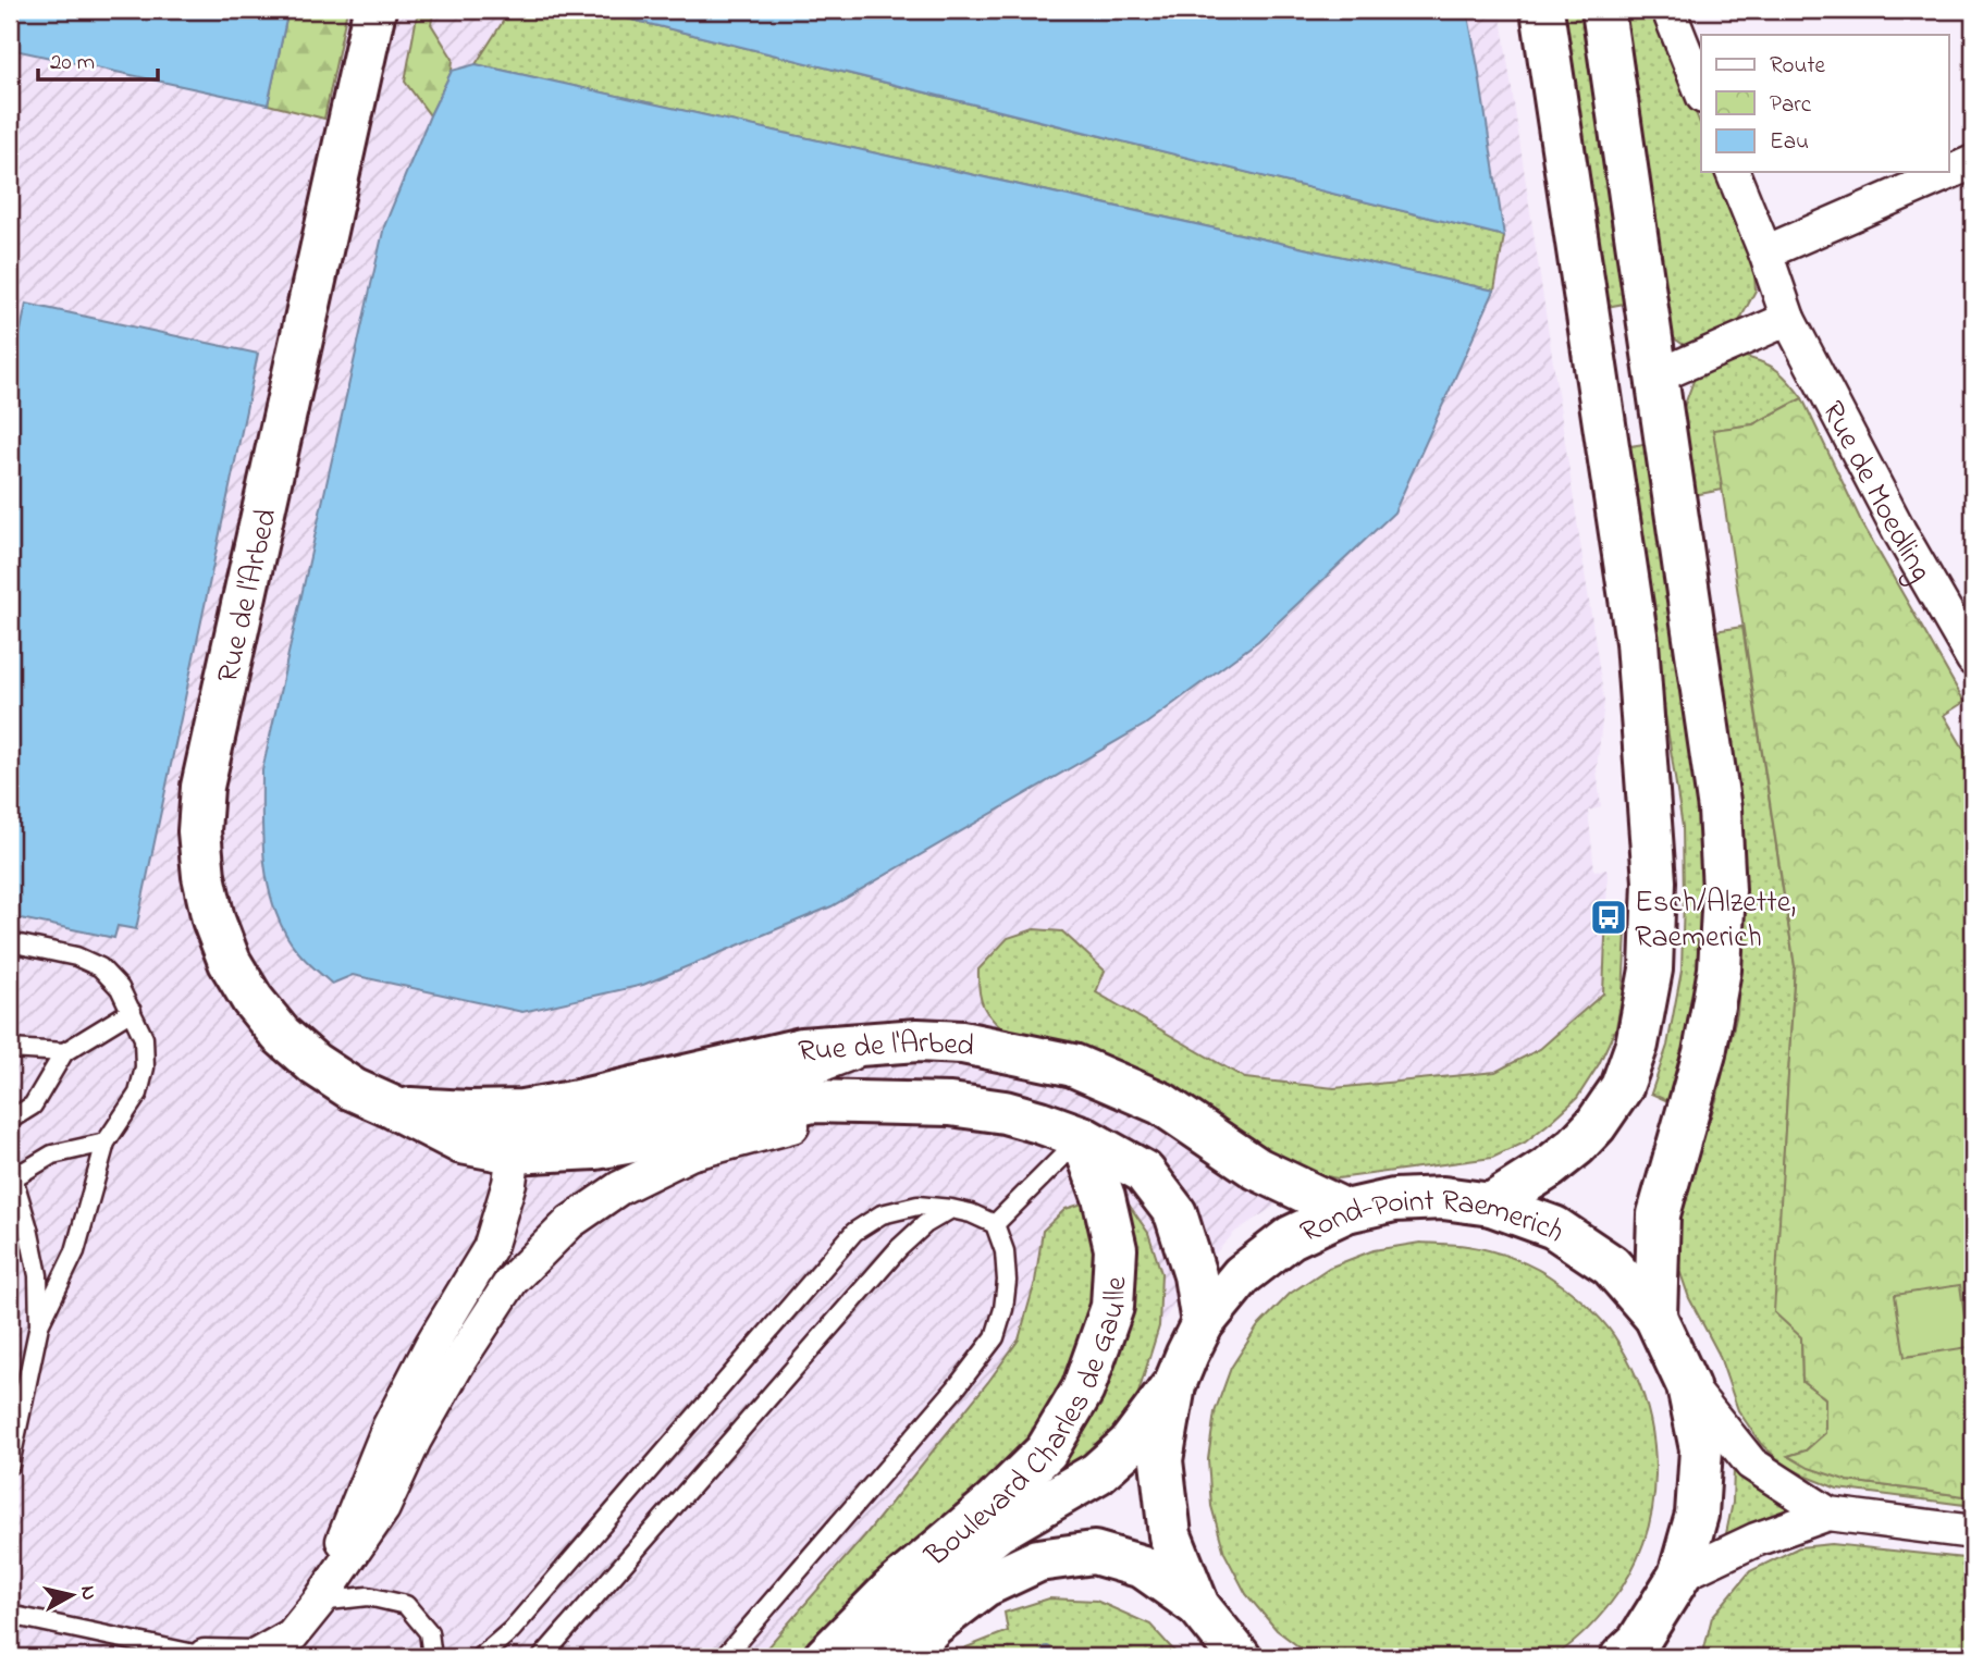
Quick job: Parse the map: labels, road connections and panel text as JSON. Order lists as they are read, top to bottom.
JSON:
{
  "streets": {
    "main road": ["Rue de l'Arbed", "Rond-Point Raemerich", "Boulevard Charles de Gaulle"],
    "street": ["Rue de Moedling"]
  },
  "crossings": [
    ["Rue de l'Arbed", "Rond-Point Raemerich"],
    ["Rue de l'Arbed", "Boulevard Charles de Gaulle"],
    ["Rond-Point Raemerich", "Boulevard Charles de Gaulle"]
  ],
  "places": {
    "bus stop": ["Esch/Alzette, Raemerich"]
  },
  "legend": ["Route", "Parc", "Eau"],
  "scale_bar": "20 m",
  "north": "right"
}
